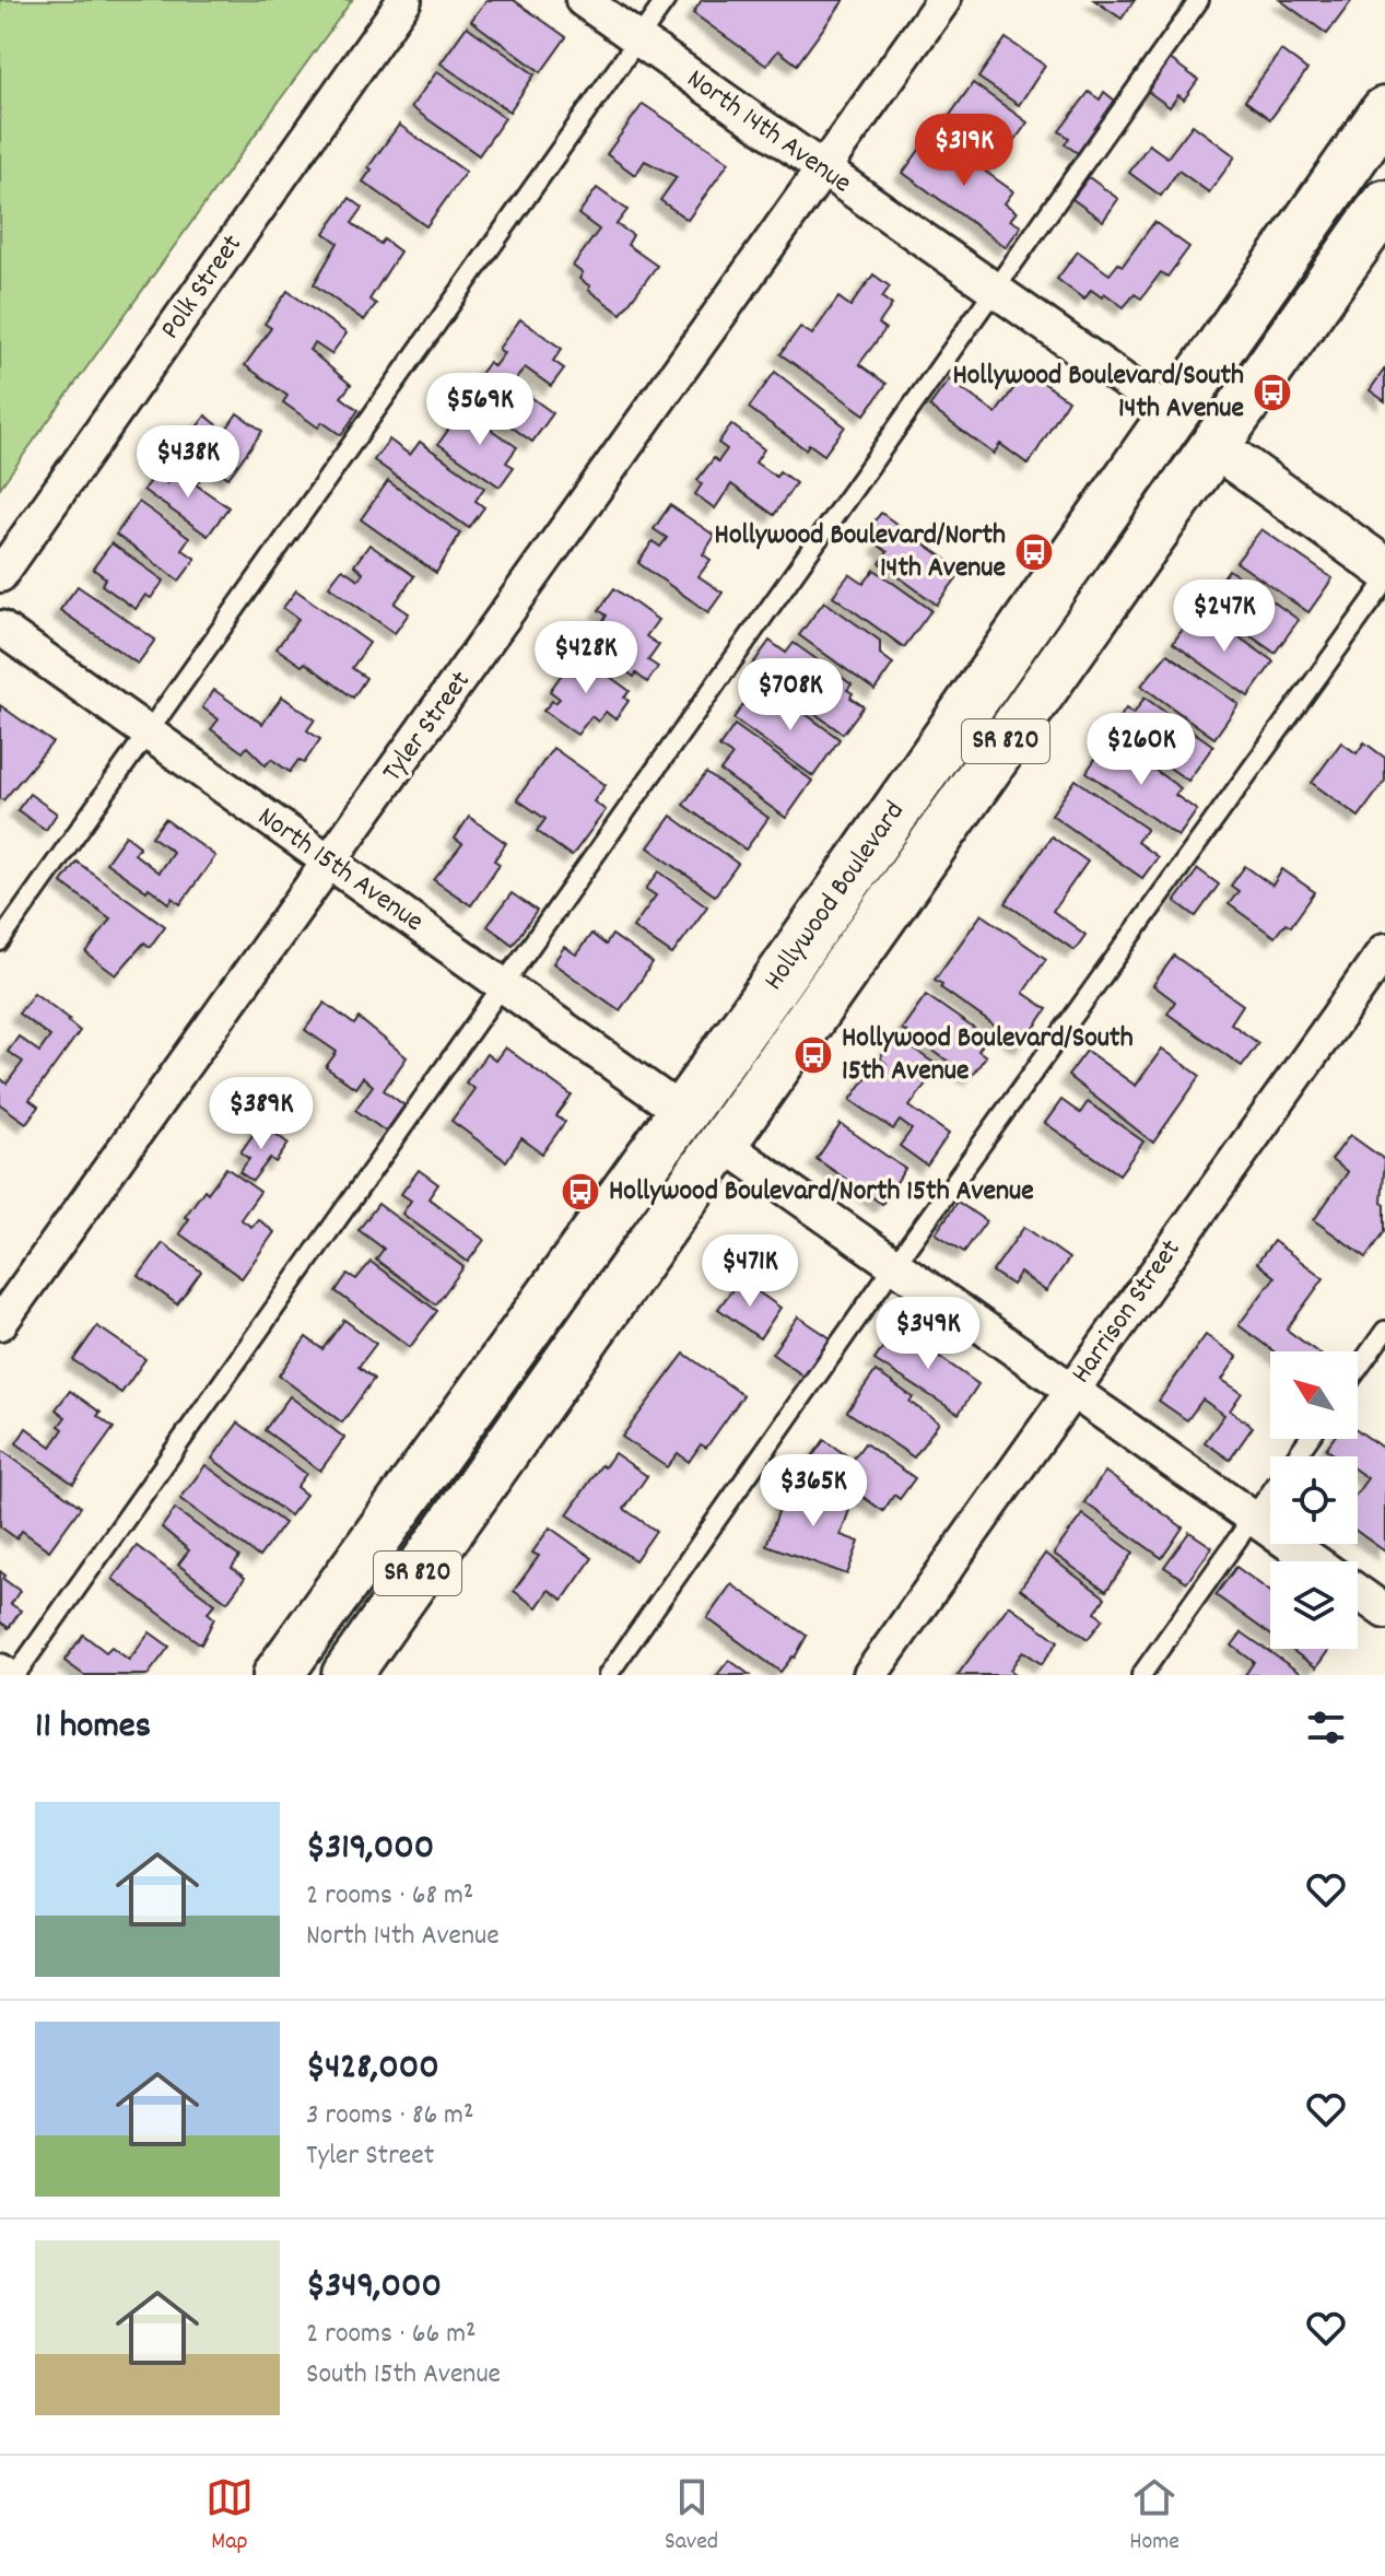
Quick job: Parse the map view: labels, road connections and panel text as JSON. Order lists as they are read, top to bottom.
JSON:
{
  "streets": {
    "main road": ["SR 820", "Hollywood Boulevard"],
    "street": [
      "North 14th Avenue",
      "Polk Street",
      "Tyler Street",
      "North 15th Avenue",
      "Harrison Street"
    ]
  },
  "crossings": [
    ["North 14th Avenue", "Tyler Street"],
    ["North 14th Avenue", "Hollywood Boulevard"],
    ["Tyler Street", "North 15th Avenue"],
    ["North 15th Avenue", "Hollywood Boulevard"]
  ],
  "places": {
    "bus stop": [
      "Hollywood Boulevard/South 14th Avenue",
      "Hollywood Boulevard/North 14th Avenue",
      "Hollywood Boulevard/South 15th Avenue",
      "Hollywood Boulevard/North 15th Avenue"
    ]
  },
  "north": "top left",
  "page": {
    "price": [
      "$319K",
      "$569K",
      "$438K",
      "$247K",
      "$428K",
      "$708K",
      "$260K",
      "$389K",
      "$471K",
      "$349K",
      "$365K"
    ],
    "heading": "11 homes",
    "list": [
      {
        "name": "$319,000",
        "note": "2 rooms · 68 m² · North 14th Avenue"
      },
      {
        "name": "$428,000",
        "note": "3 rooms · 86 m² · Tyler Street"
      },
      {
        "name": "$349,000",
        "note": "2 rooms · 66 m² · South 15th Avenue"
      }
    ],
    "tabs": ["Map", "Saved", "Home"]
  }
}
